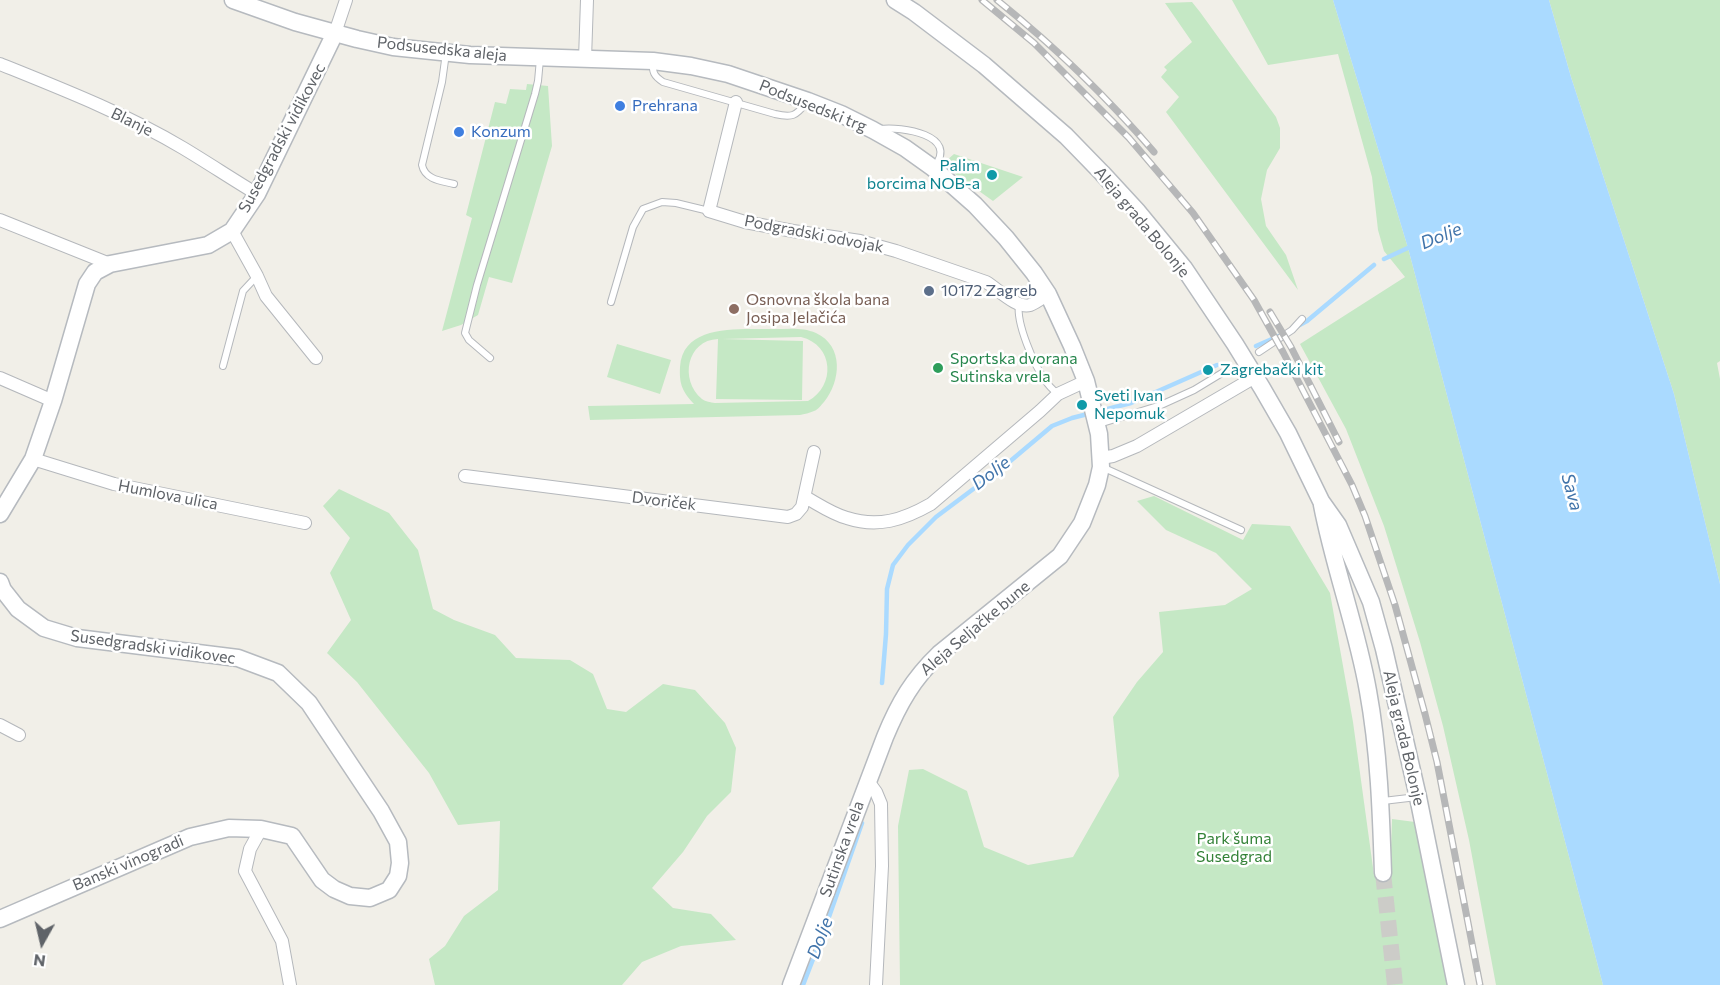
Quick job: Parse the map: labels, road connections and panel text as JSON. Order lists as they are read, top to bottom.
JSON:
{
  "streets": {
    "street": [
      "Podsusedska aleja",
      "Podsusedski trg",
      "Blanje",
      "Susedgradski vidikovec",
      "Aleja grada Bolonje",
      "Podgradski odvojak",
      "Humlova ulica",
      "Dvoriček",
      "Aleja Seljačke bune",
      "Sutinska vrela",
      "Banski vinogradi"
    ]
  },
  "crossings": [
    ["Podsusedska aleja", "Podsusedski trg"],
    ["Podsusedska aleja", "Susedgradski vidikovec"],
    ["Podsusedski trg", "Aleja Seljačke bune"],
    ["Blanje", "Susedgradski vidikovec"],
    ["Susedgradski vidikovec", "Banski vinogradi"],
    ["Aleja Seljačke bune", "Sutinska vrela"]
  ],
  "water": ["Dolje", "Sava"],
  "parks": ["Park šuma Susedgrad"],
  "places": [
    "Prehrana",
    "Konzum",
    "Palim borcima NOB-a",
    "10172 Zagreb",
    "Osnovna škola bana Josipa Jelačića",
    "Sportska dvorana Sutinska vrela",
    "Zagrebački kit",
    "Sveti Ivan Nepomuk"
  ],
  "north": "bottom"
}
